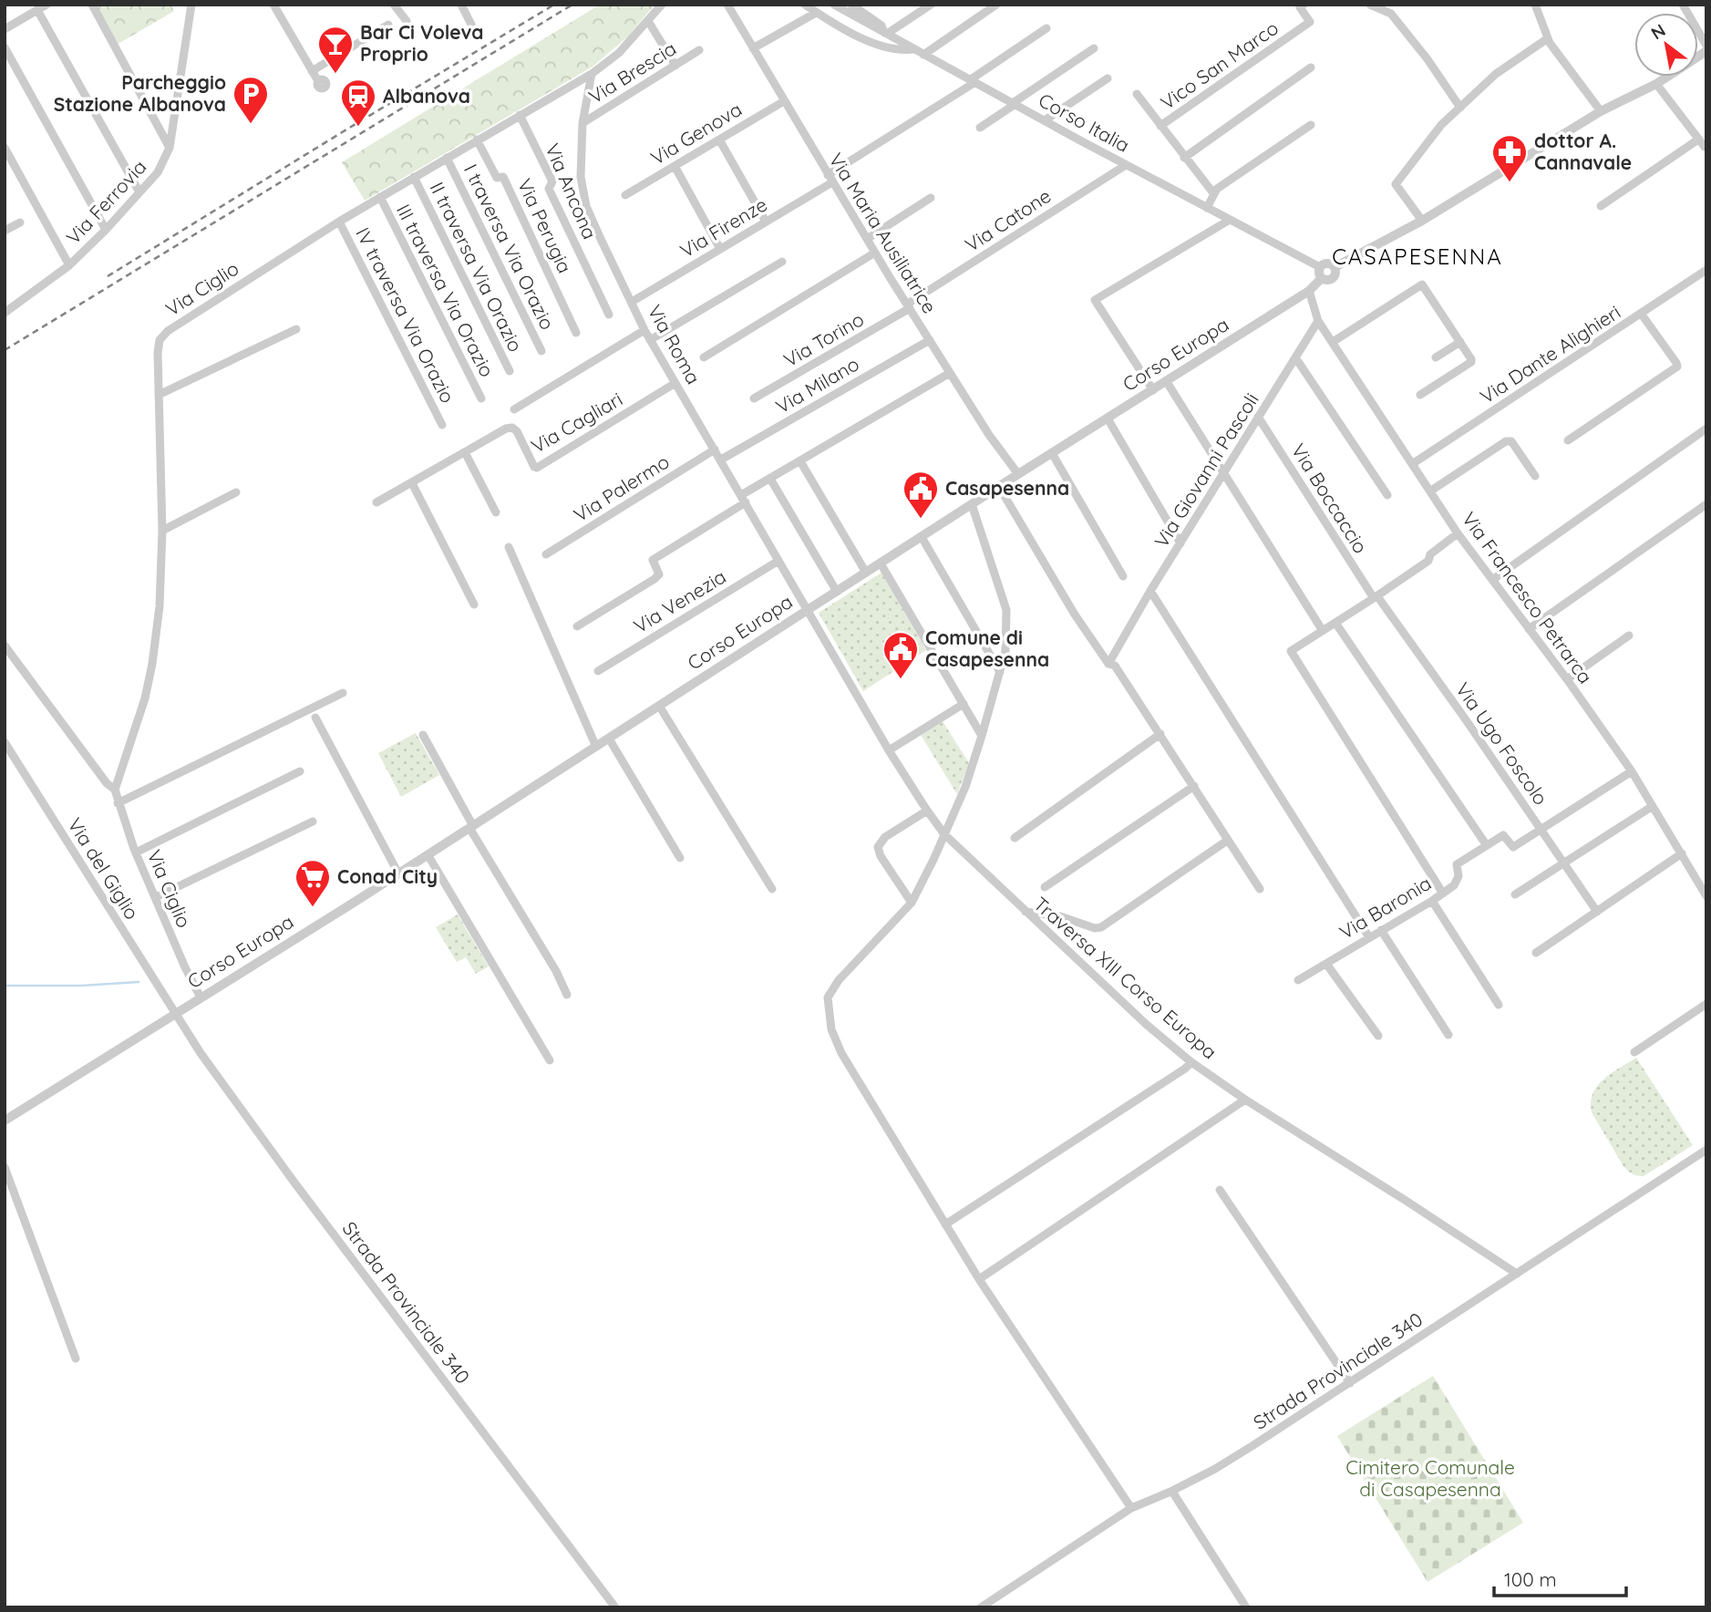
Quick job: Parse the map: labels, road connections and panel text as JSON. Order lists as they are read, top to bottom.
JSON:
{
  "streets": {
    "street": [
      "Vico San Marco",
      "Via Brescia",
      "Corso Italia",
      "Via Genova",
      "Via Ancona",
      "Via Ferrovia",
      "Via Catone",
      "Via Perugia",
      "Via Firenze",
      "Via Maria Ausiliatrice",
      "I traversa Via Orazio",
      "II traversa Via Orazio",
      "Via Ciglio",
      "III traversa Via Orazio",
      "IV traversa Via Orazio",
      "Via Torino",
      "Via Roma",
      "Corso Europa",
      "Via Dante Alighieri",
      "Via Milano",
      "Via Cagliari",
      "Via Giovanni Pascoli",
      "Via Palermo",
      "Via Boccaccio",
      "Via Francesco Petrarca",
      "Via Venezia",
      "Via Ugo Foscolo",
      "Via del Giglio",
      "Via Baronia",
      "Traversa XIII Corso Europa",
      "Strada Provinciale 340"
    ]
  },
  "crossings": [
    ["Via Brescia", "Via Roma"],
    ["Corso Italia", "Via Catone"],
    ["Corso Italia", "Via Firenze"],
    ["Corso Italia", "Corso Europa"],
    ["Via Genova", "Via Maria Ausiliatrice"],
    ["Via Ancona", "Via Ciglio"],
    ["Via Catone", "Via Maria Ausiliatrice"],
    ["Via Catone", "Via Torino"],
    ["Via Perugia", "Via Ciglio"],
    ["Via Firenze", "Via Maria Ausiliatrice"],
    ["Via Firenze", "Via Roma"],
    ["Via Maria Ausiliatrice", "Via Torino"],
    ["Via Maria Ausiliatrice", "Corso Europa"],
    ["Via Maria Ausiliatrice", "Via Milano"],
    ["I traversa Via Orazio", "Via Ciglio"],
    ["II traversa Via Orazio", "Via Ciglio"],
    ["Via Ciglio", "III traversa Via Orazio"],
    ["Via Ciglio", "IV traversa Via Orazio"],
    ["Via Ciglio", "Via Roma"],
    ["Via Ciglio", "Corso Europa"],
    ["Via Roma", "Corso Europa"],
    ["Via Roma", "Via Milano"],
    ["Via Roma", "Via Cagliari"],
    ["Via Roma", "Via Palermo"],
    ["Via Roma", "Via Venezia"],
    ["Via Roma", "Traversa XIII Corso Europa"],
    ["Corso Europa", "Via del Giglio"],
    ["Corso Europa", "Traversa XIII Corso Europa"],
    ["Corso Europa", "Strada Provinciale 340"],
    ["Via Dante Alighieri", "Via Francesco Petrarca"],
    ["Via Giovanni Pascoli", "Via Boccaccio"],
    ["Via Giovanni Pascoli", "Via Francesco Petrarca"],
    ["Via Boccaccio", "Via Ugo Foscolo"],
    ["Via del Giglio", "Strada Provinciale 340"],
    ["Traversa XIII Corso Europa", "Strada Provinciale 340"]
  ],
  "districts": ["CASAPESENNA"],
  "parks": ["Cimitero Comunale di Casapesenna"],
  "places": {
    "bar": ["Bar Ci Voleva Proprio"],
    "parking": ["Parcheggio Stazione Albanova"],
    "station": ["Albanova"],
    "pharmacy": ["dottor A. Cannavale"],
    "public building": ["Casapesenna", "Comune di Casapesenna"],
    "supermarket": ["Conad City"]
  },
  "scale_bar": "100 m",
  "north": "top left"
}
